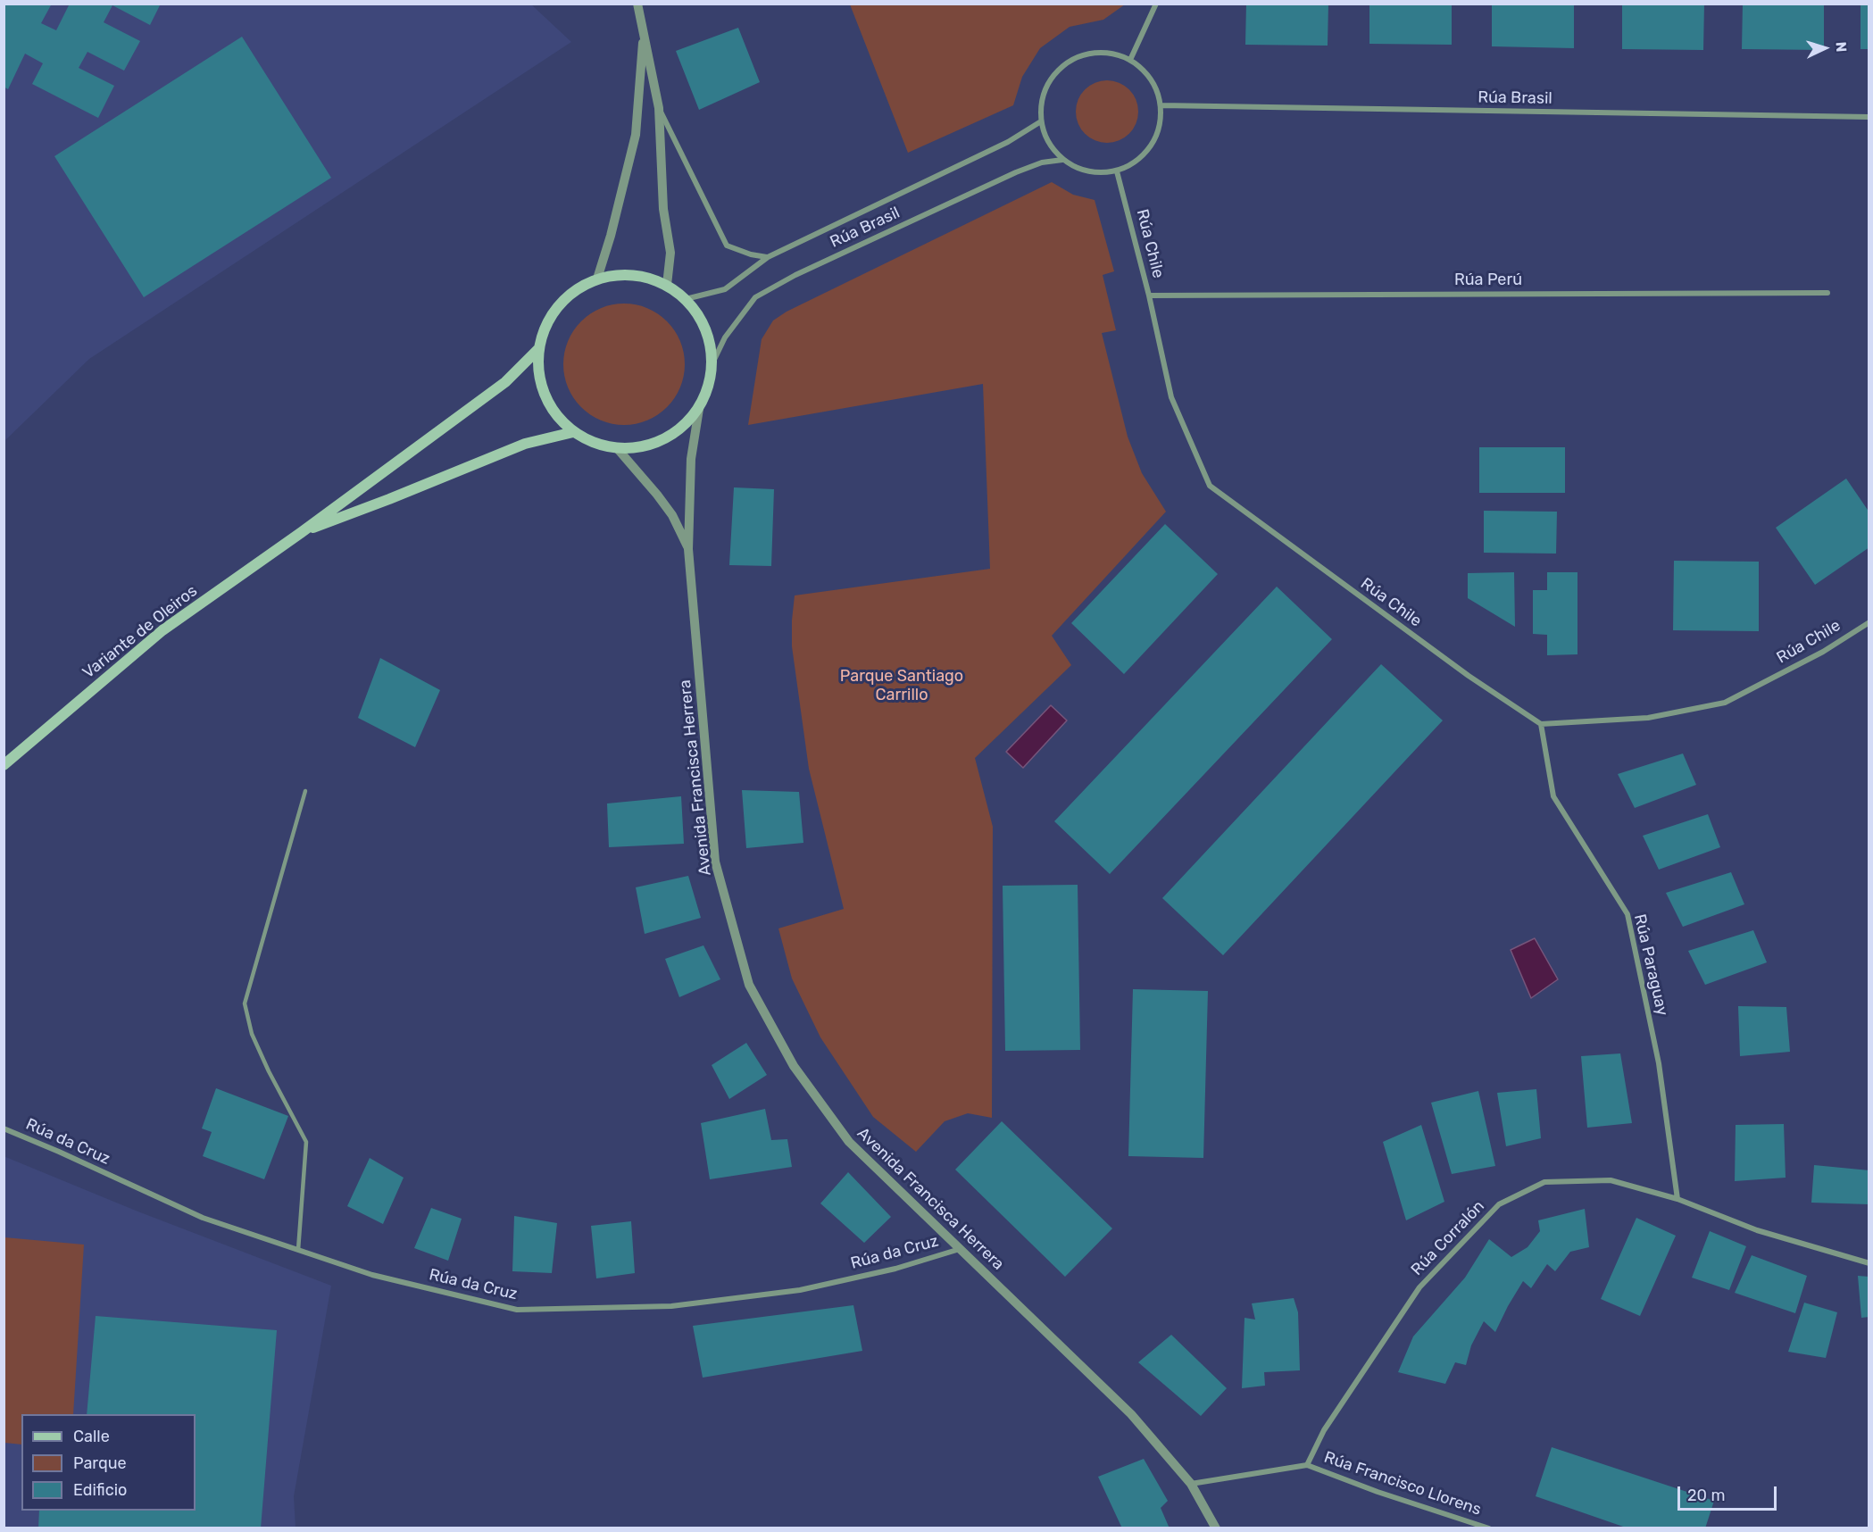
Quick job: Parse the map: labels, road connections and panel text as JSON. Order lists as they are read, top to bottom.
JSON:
{
  "streets": {
    "main road": ["Variante de Oleiros"],
    "street": [
      "Rúa Brasil",
      "Rúa Chile",
      "Rúa Perú",
      "Avenida Francisca Herrera",
      "Rúa Paraguay",
      "Rúa da Cruz",
      "Rúa Corralón",
      "Rúa Francisco Llorens"
    ]
  },
  "crossings": [
    ["Rúa Brasil", "Rúa Chile"],
    ["Rúa Brasil", "Variante de Oleiros"],
    ["Rúa Brasil", "Avenida Francisca Herrera"],
    ["Rúa Chile", "Rúa Perú"],
    ["Rúa Chile", "Rúa Paraguay"],
    ["Variante de Oleiros", "Avenida Francisca Herrera"],
    ["Avenida Francisca Herrera", "Rúa da Cruz"],
    ["Rúa Paraguay", "Rúa Corralón"],
    ["Rúa Corralón", "Rúa Francisco Llorens"]
  ],
  "parks": ["Parque Santiago Carrillo"],
  "legend": ["Calle", "Parque", "Edificio"],
  "scale_bar": "20 m",
  "north": "right"
}
